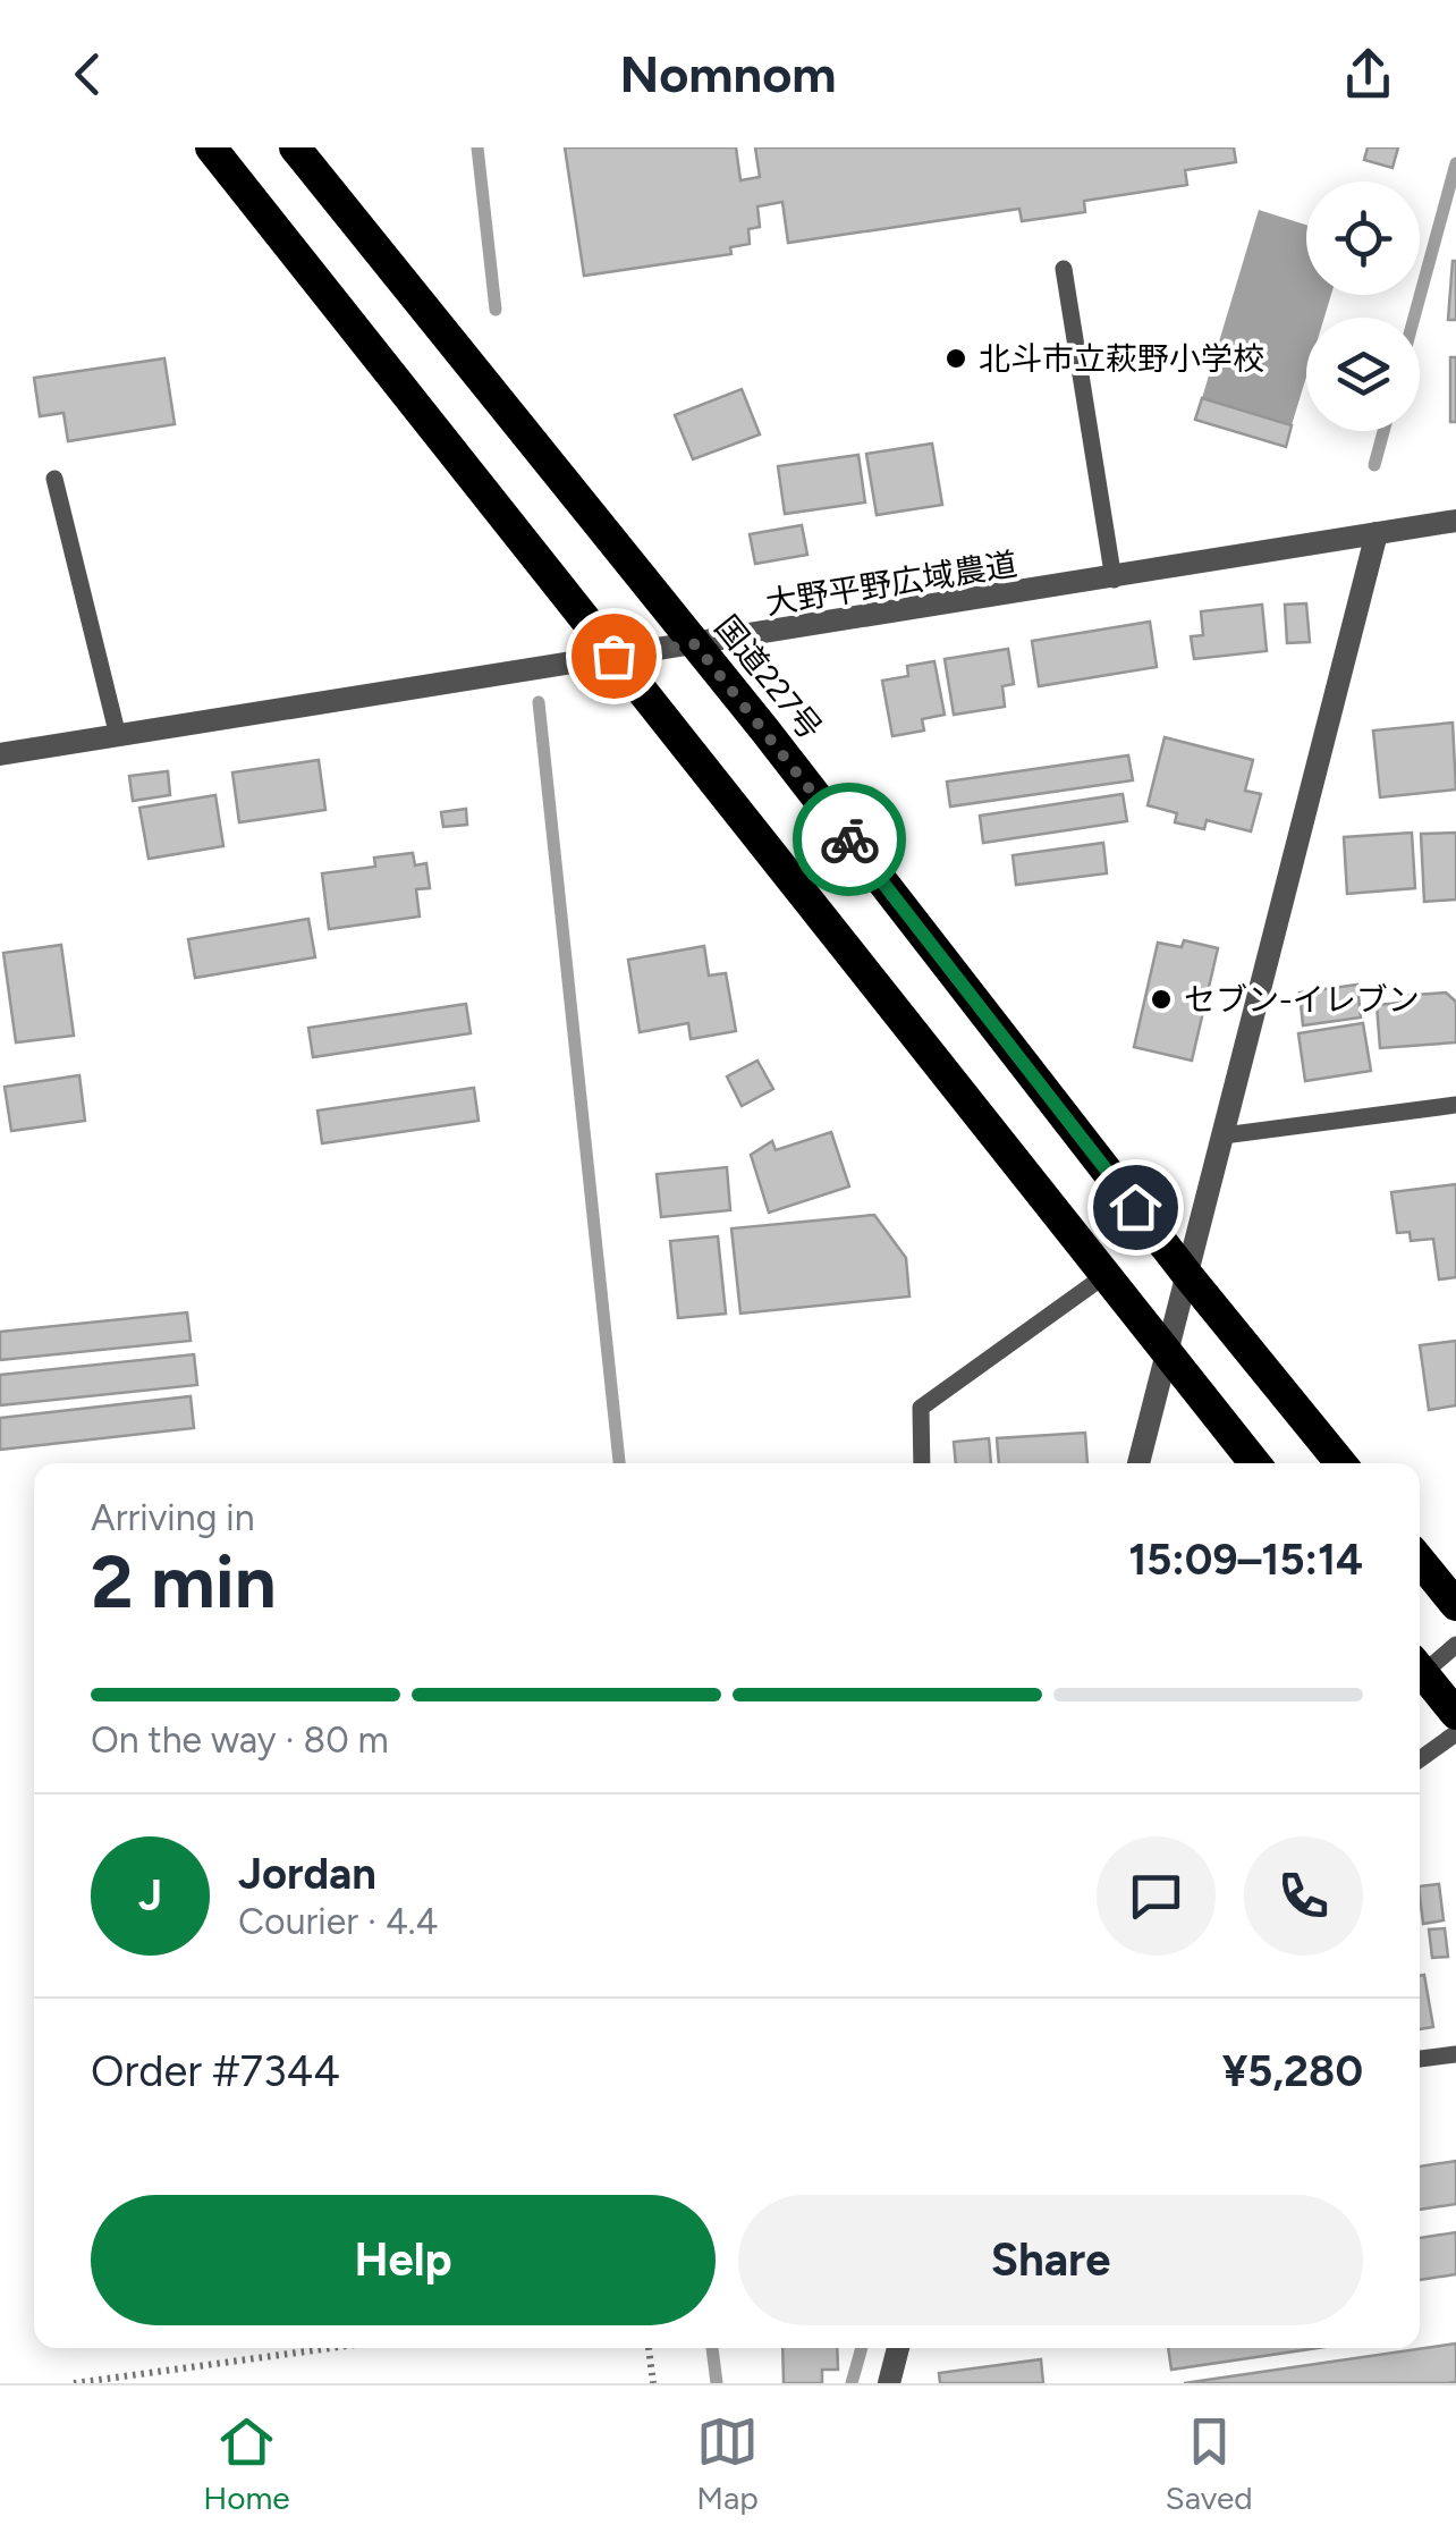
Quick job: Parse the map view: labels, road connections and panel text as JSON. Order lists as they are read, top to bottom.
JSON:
{
  "streets": {
    "highway": ["国道227号"],
    "street": ["大野平野広域農道"]
  },
  "crossings": [
    ["大野平野広域農道", "国道227号"]
  ],
  "places": ["北斗市立萩野小学校", "セブン-イレブン"],
  "page": {
    "header": "Nomnom",
    "heading": ["2 min", "Arriving in", "15:09–15:14"],
    "panel": [
      "Jordan",
      "Courier · 4.4",
      "Order #7344",
      "¥5,280"
    ],
    "bar": "On the way · 80 m",
    "round": "J",
    "buttons": ["Help", "Share"],
    "tabs": ["Home", "Map", "Saved"]
  }
}
